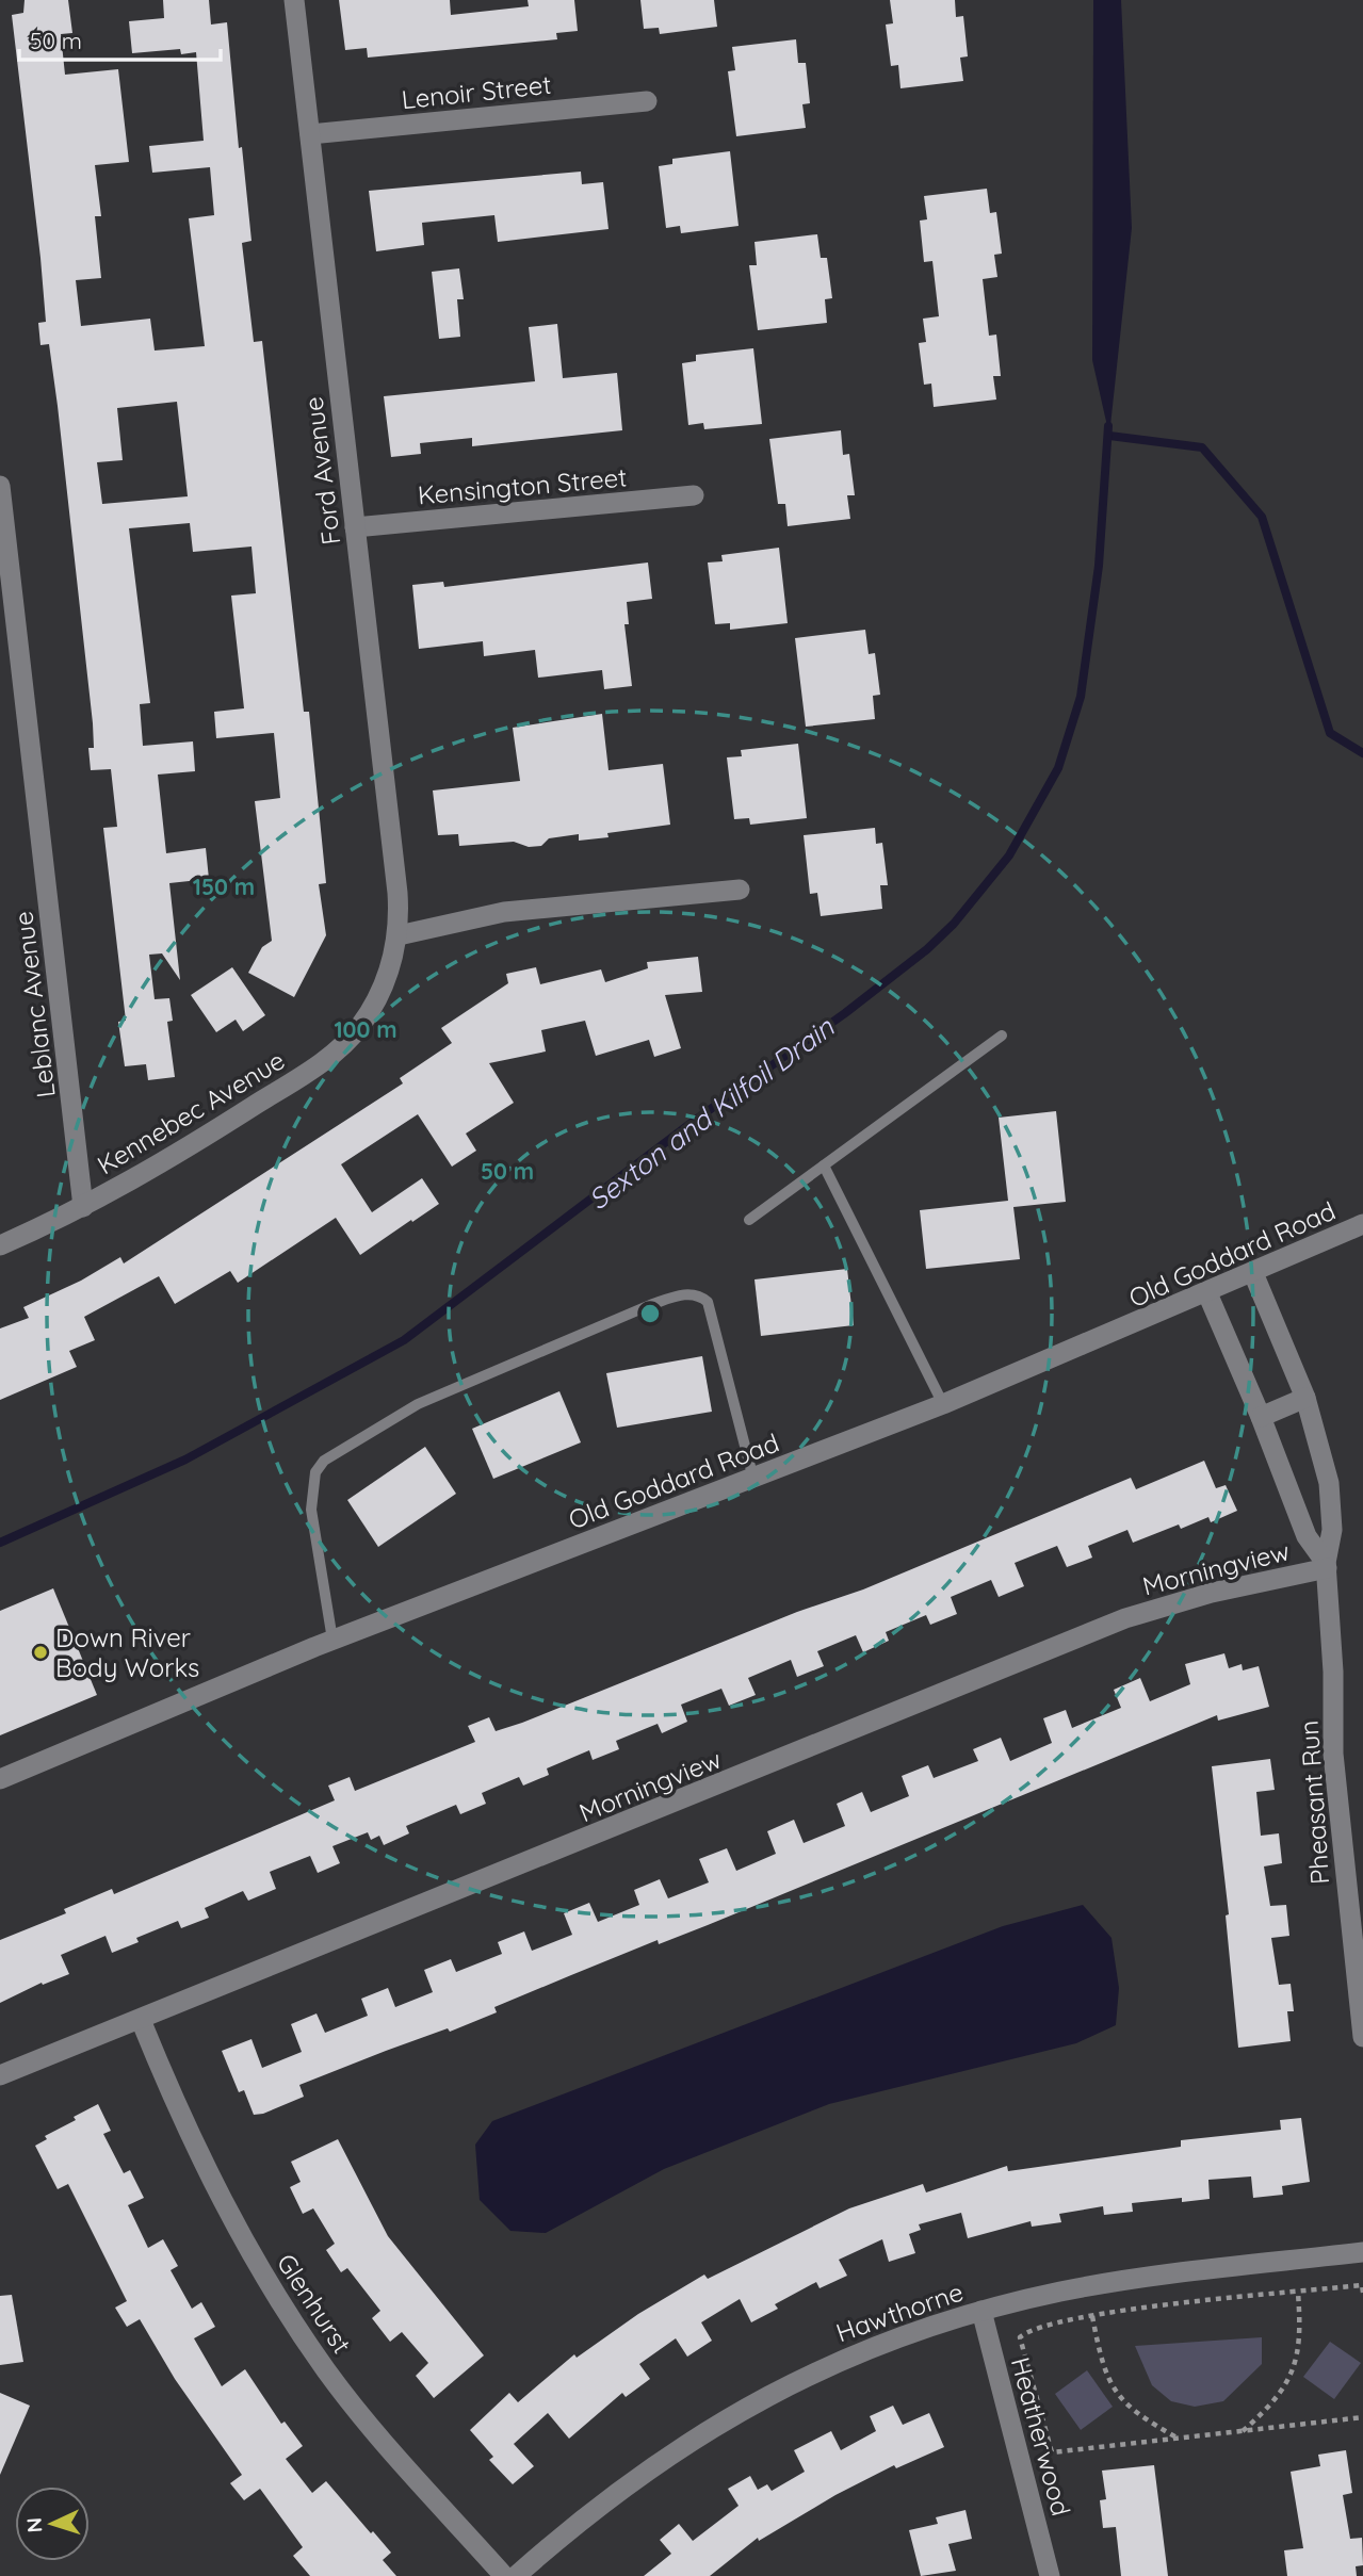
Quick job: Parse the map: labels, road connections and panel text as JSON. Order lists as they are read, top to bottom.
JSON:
{
  "streets": {
    "street": [
      "Lenoir Street",
      "Ford Avenue",
      "Kensington Street",
      "Leblanc Avenue",
      "Kennebec Avenue",
      "Old Goddard Road",
      "Morningview",
      "Pheasant Run",
      "Glenhurst",
      "Hawthorne",
      "Heatherwood"
    ]
  },
  "crossings": [
    ["Lenoir Street", "Ford Avenue"],
    ["Ford Avenue", "Kensington Street"],
    ["Ford Avenue", "Kennebec Avenue"],
    ["Leblanc Avenue", "Kennebec Avenue"],
    ["Old Goddard Road", "Pheasant Run"],
    ["Morningview", "Pheasant Run"],
    ["Morningview", "Glenhurst"],
    ["Hawthorne", "Heatherwood"]
  ],
  "water": ["Sexton and Kilfoil Drain"],
  "places": ["Down River Body Works"],
  "scale_bar": "50 m",
  "north": "left",
  "rings": ["150 m", "100 m", "50 m"]
}
